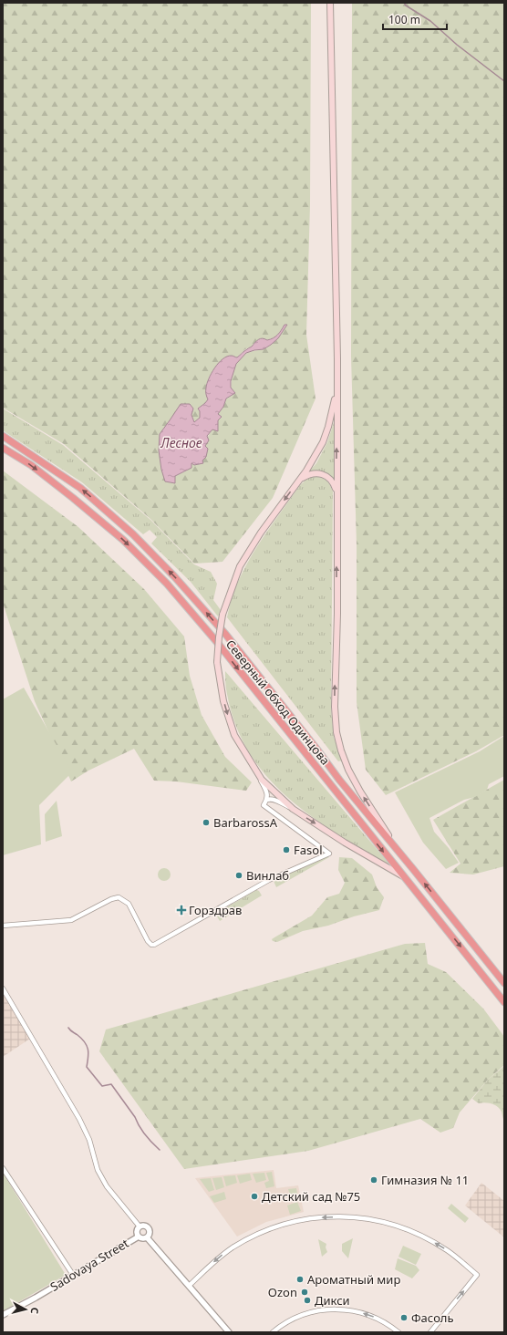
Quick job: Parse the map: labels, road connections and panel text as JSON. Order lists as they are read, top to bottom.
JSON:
{
  "streets": {
    "highway": ["Северный обход Одинцова"],
    "street": ["Sadovaya Street"]
  },
  "water": ["Лесное"],
  "places": {
    "other": [
      "BarbarossA",
      "Fasol",
      "Винлаб",
      "Гимназия № 11",
      "Детский сад №75",
      "Ароматный мир",
      "Ozon",
      "Дикси",
      "Фасоль"
    ],
    "health": ["Горздрав"]
  },
  "scale_bar": "100 m",
  "north": "right"
}
